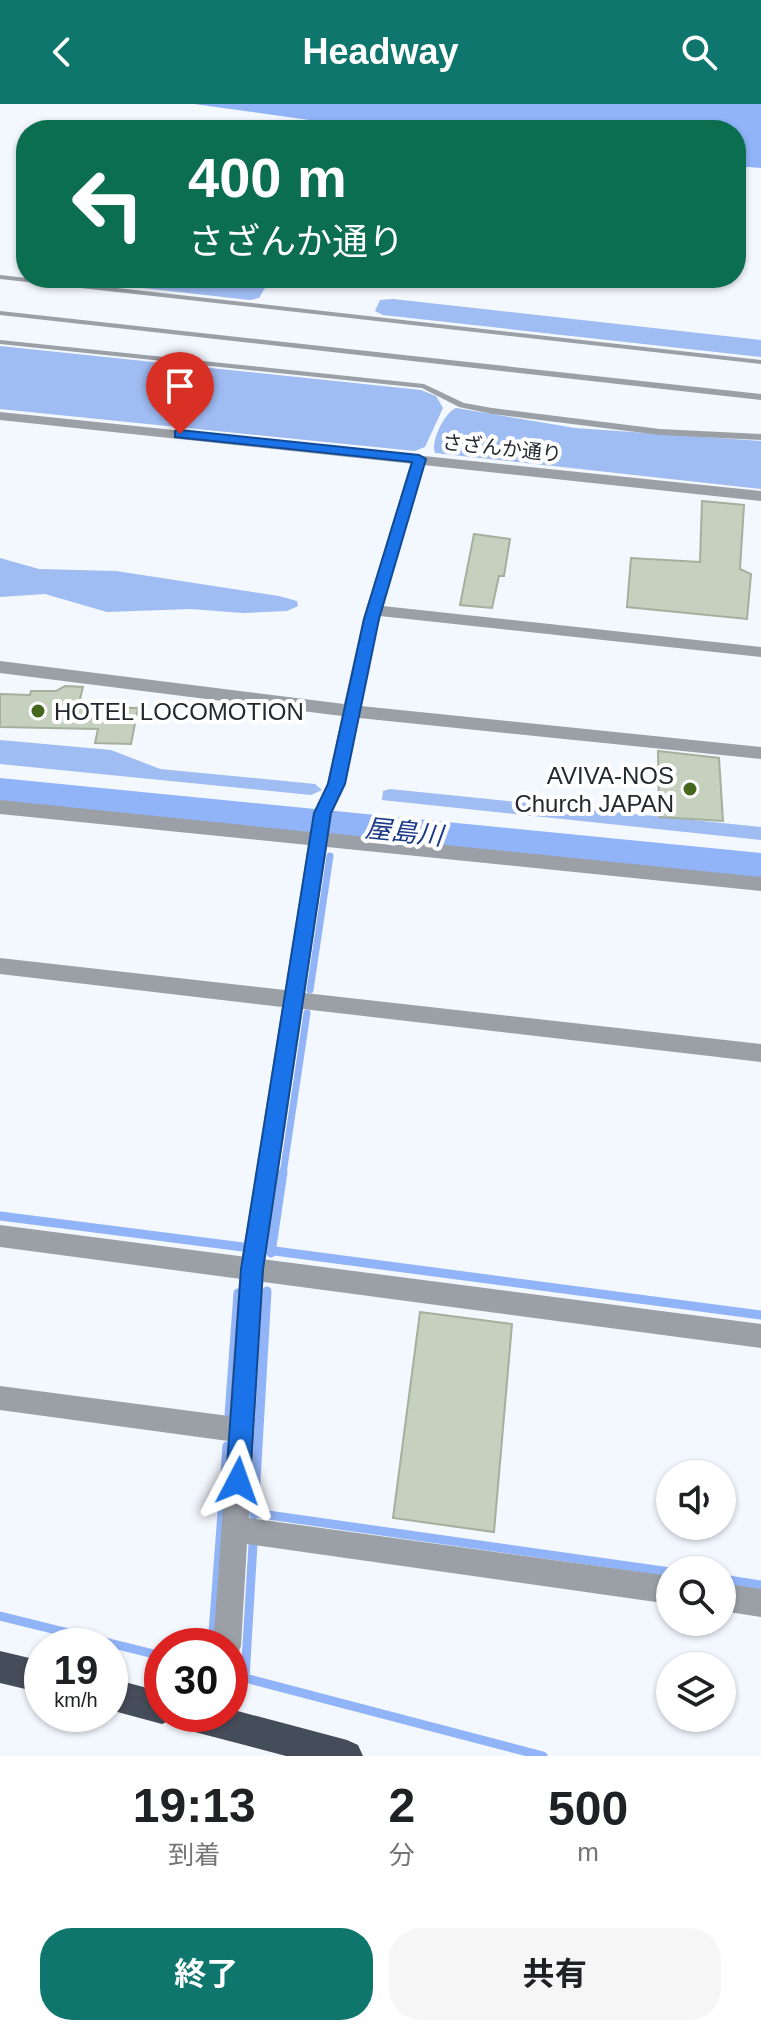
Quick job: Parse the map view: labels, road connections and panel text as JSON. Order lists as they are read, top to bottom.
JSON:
{
  "streets": {
    "street": ["さざんか通り"]
  },
  "water": ["屋島川"],
  "places": ["HOTEL LOCOMOTION", "AVIVA-NOS Church JAPAN"],
  "page": {
    "header": "Headway",
    "turn": ["400 m", "さざんか通り"],
    "speed": "19 km/h",
    "limit": "30",
    "eta": [
      "19:13",
      "到着",
      "2",
      "分",
      "500",
      "m"
    ],
    "buttons": ["終了", "共有"]
  }
}
